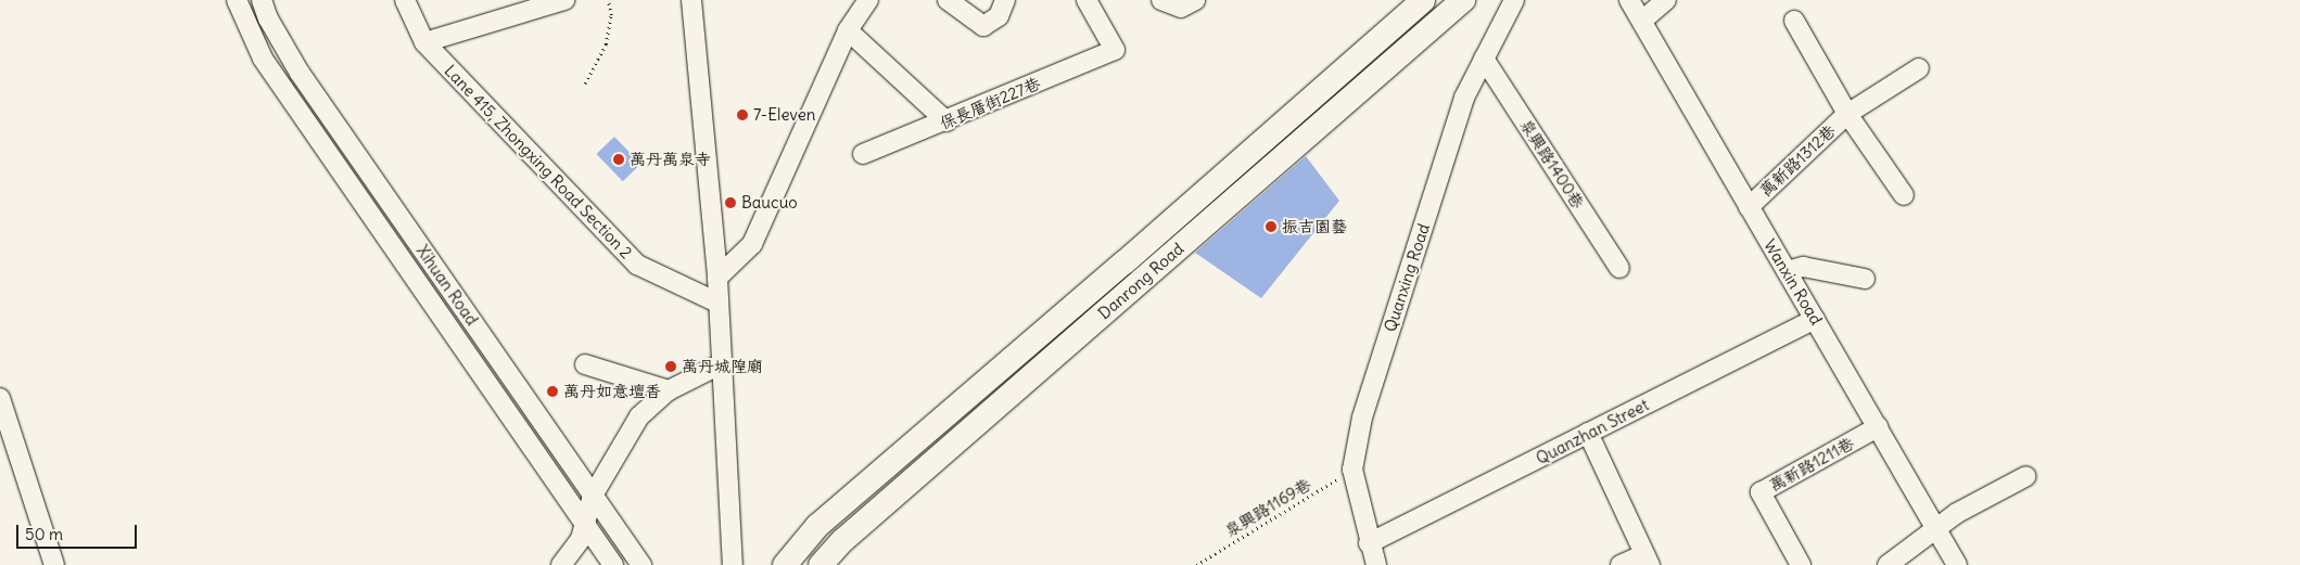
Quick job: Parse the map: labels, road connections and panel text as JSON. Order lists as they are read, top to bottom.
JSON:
{
  "streets": {
    "main road": ["Danrong Road"],
    "street": [
      "保長厝街227巷",
      "萬新路1312巷",
      "Lane 415, Zhongxing Road Section 2",
      "泉興路1400巷",
      "Quanxing Road",
      "Wanxin Road",
      "Xihuan Road",
      "Quanzhan Street",
      "萬新路1211巷"
    ],
    "path": ["泉興路1169巷"]
  },
  "crossings": [
    ["萬新路1312巷", "Wanxin Road"],
    ["泉興路1400巷", "Quanxing Road"],
    ["Quanxing Road", "Quanzhan Street"],
    ["Quanxing Road", "泉興路1169巷"],
    ["Wanxin Road", "Quanzhan Street"],
    ["Wanxin Road", "萬新路1211巷"]
  ],
  "places": [
    "7-Eleven",
    "萬丹萬泉寺",
    "Baucuo",
    "振吉園藝",
    "萬丹城隍廟",
    "萬丹如意壇香"
  ],
  "scale_bar": "50 m"
}
